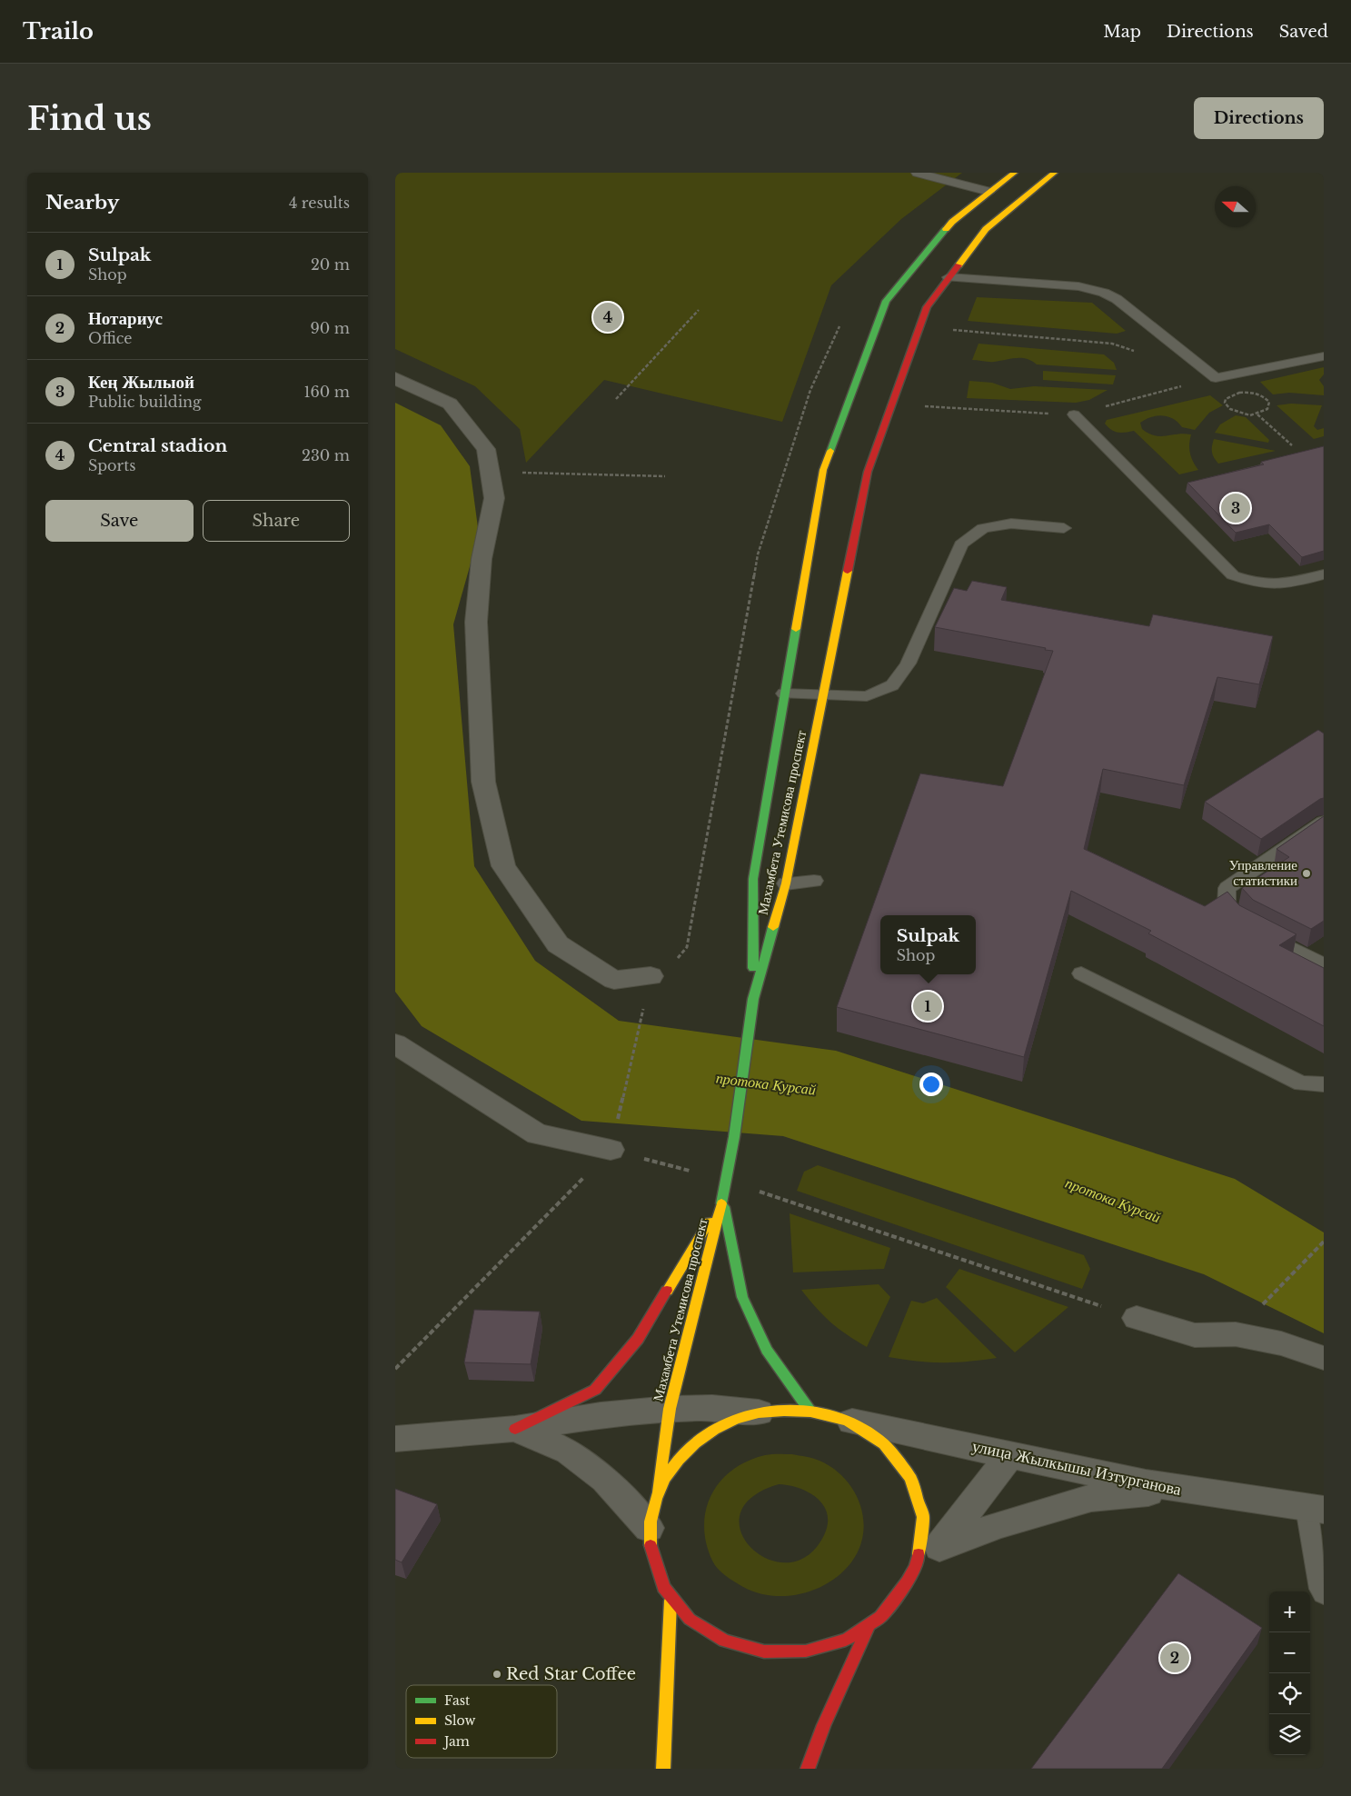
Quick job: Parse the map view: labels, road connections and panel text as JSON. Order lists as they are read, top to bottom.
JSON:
{
  "streets": {
    "street": ["Махамбета Утемисова проспект", "улица Жылкышы Изтурганова"]
  },
  "water": ["протока Курсай"],
  "places": ["Управление статистики", "Red Star Coffee"],
  "legend": ["Fast", "Slow", "Jam"],
  "north": "left",
  "page": {
    "header": "Trailo",
    "nav": ["Map", "Directions", "Saved"],
    "buttons": [
      "Directions",
      ["Save", "Share"]
    ],
    "title": "Find us",
    "heading": ["Nearby", "4 results"],
    "list": [
      {
        "mark": "1",
        "name": "Sulpak",
        "note": "Shop",
        "value": "20 m"
      },
      {
        "mark": "2",
        "name": "Нотариус",
        "note": "Office",
        "value": "90 m"
      },
      {
        "mark": "3",
        "name": "Кең Жылыой",
        "note": "Public building",
        "value": "160 m"
      },
      {
        "mark": "4",
        "name": "Central stadion",
        "note": "Sports",
        "value": "230 m"
      }
    ],
    "pins": [
      "4",
      "3",
      "1",
      "2"
    ],
    "popup": ["Sulpak", "Shop"],
    "map_buttons": ["+", "−"]
  }
}
